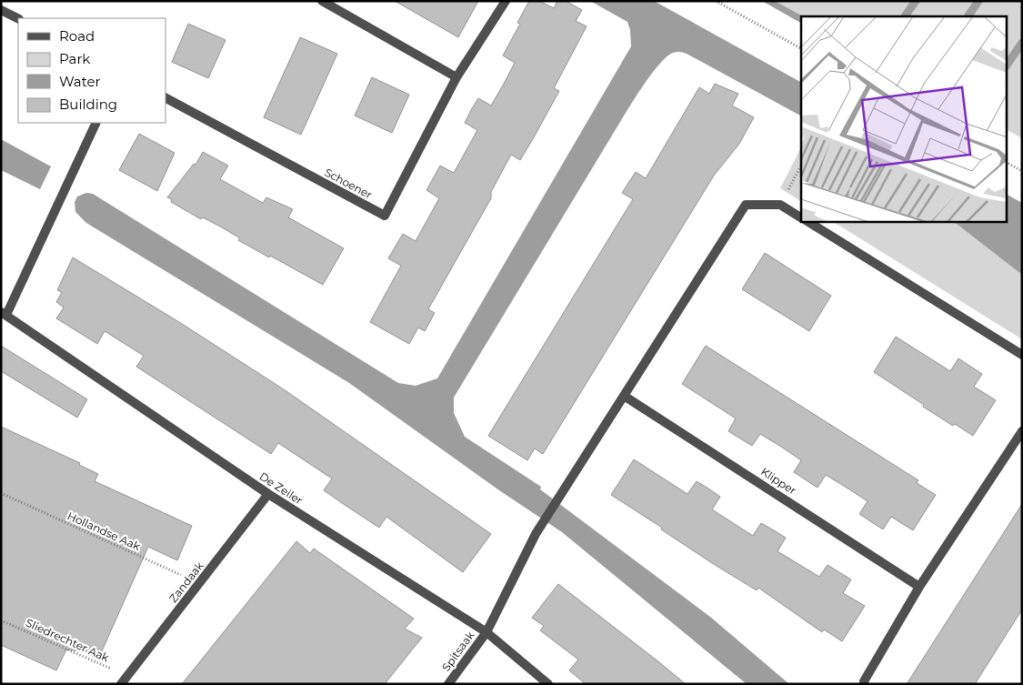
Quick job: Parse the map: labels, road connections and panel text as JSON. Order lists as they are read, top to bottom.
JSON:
{
  "streets": {
    "street": [
      "Schoener",
      "Klipper",
      "De Zeiler",
      "Zandaak",
      "Spitsaak"
    ],
    "path": ["Hollandse Aak", "Sliedrechter Aak"]
  },
  "crossings": [
    ["De Zeiler", "Zandaak"],
    ["De Zeiler", "Spitsaak"],
    ["Hollandse Aak", "Zandaak"],
    ["Zandaak", "Sliedrechter Aak"]
  ],
  "legend": [
    "Road",
    "Park",
    "Water",
    "Building"
  ]
}
